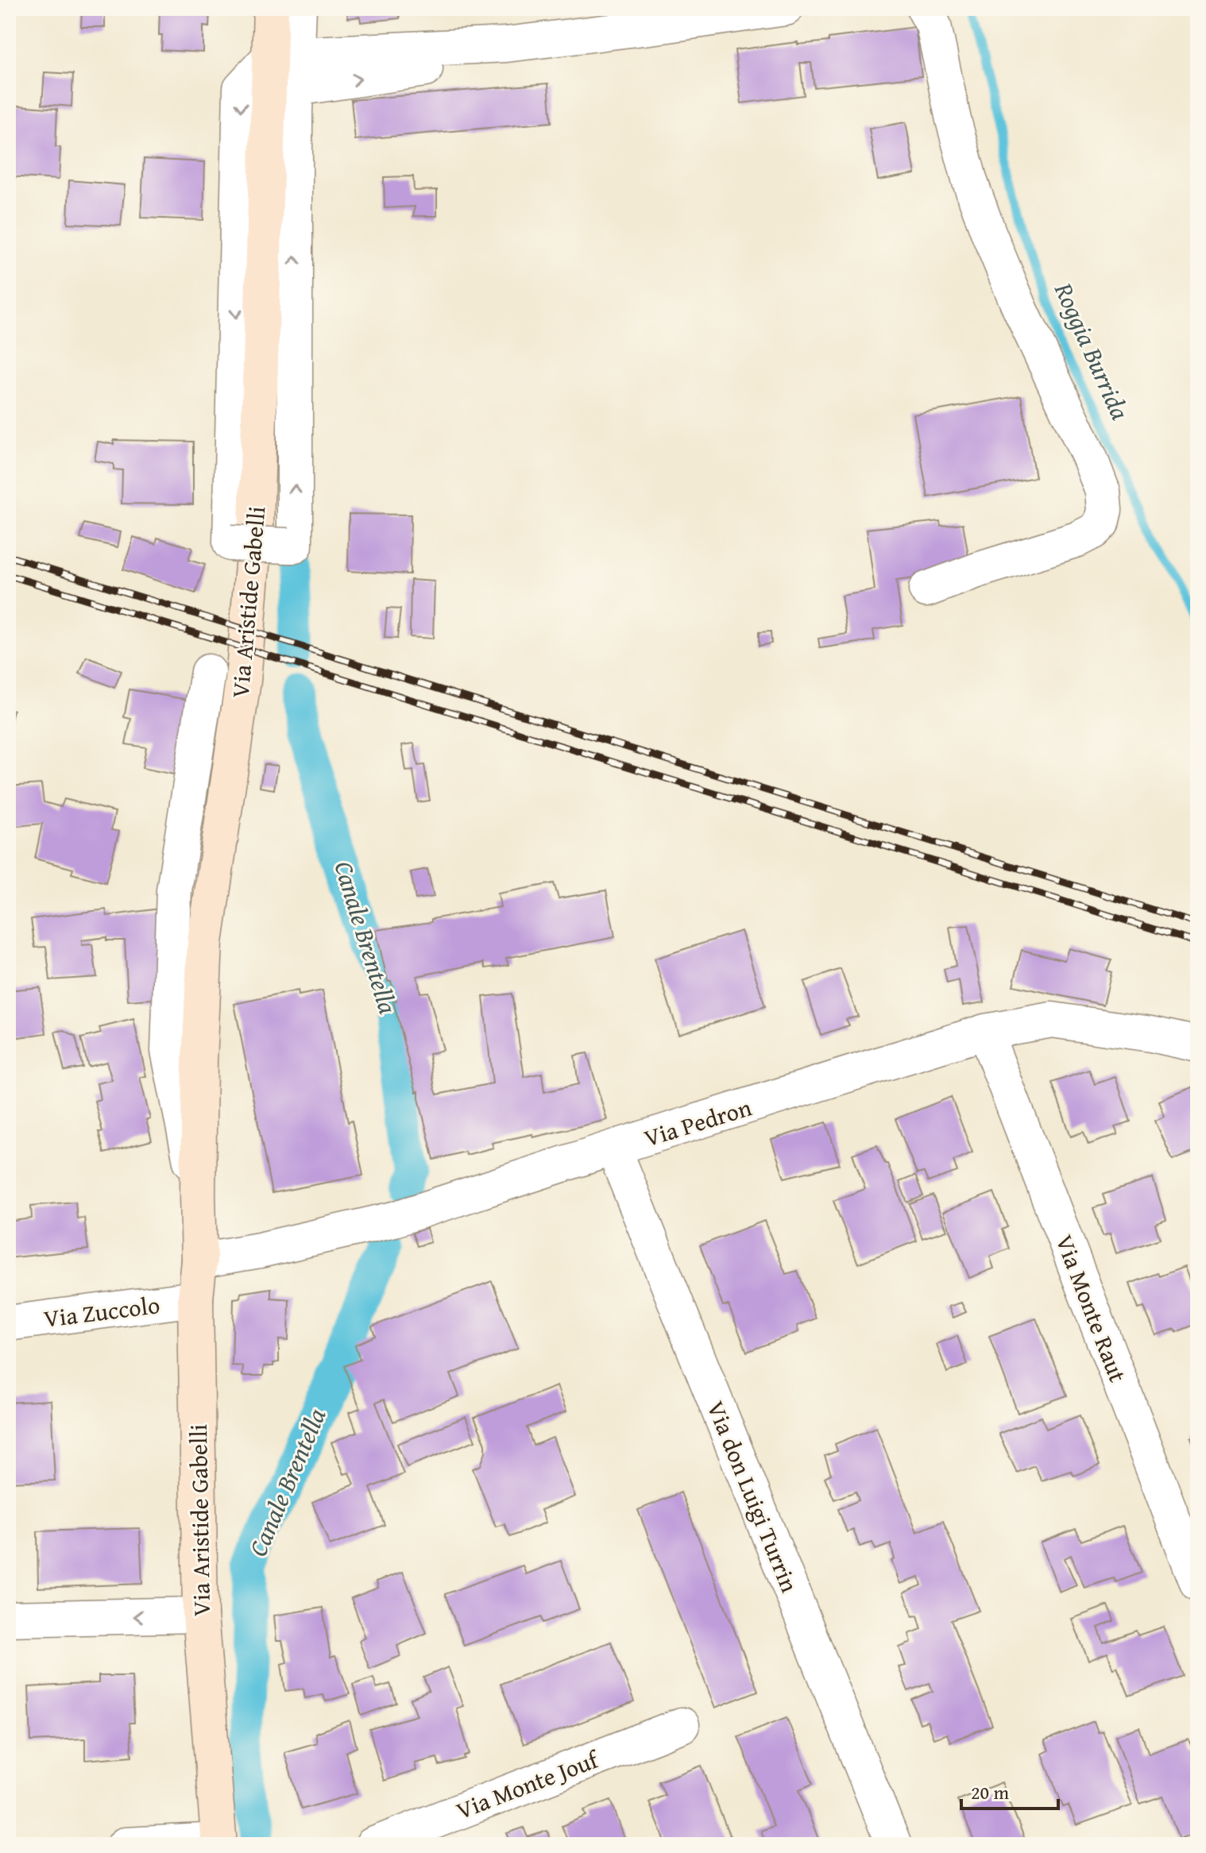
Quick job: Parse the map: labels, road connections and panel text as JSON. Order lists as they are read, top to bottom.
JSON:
{
  "streets": {
    "main road": ["Via Aristide Gabelli"],
    "street": [
      "Via Pedron",
      "Via Monte Raut",
      "Via Zuccolo",
      "Via don Luigi Turrin",
      "Via Monte Jouf"
    ]
  },
  "crossings": [
    ["Via Aristide Gabelli", "Via Pedron"],
    ["Via Aristide Gabelli", "Via Zuccolo"],
    ["Via Pedron", "Via Monte Raut"],
    ["Via Pedron", "Via don Luigi Turrin"]
  ],
  "water": ["Roggia Burrida", "Canale Brentella"],
  "scale_bar": "20 m"
}
